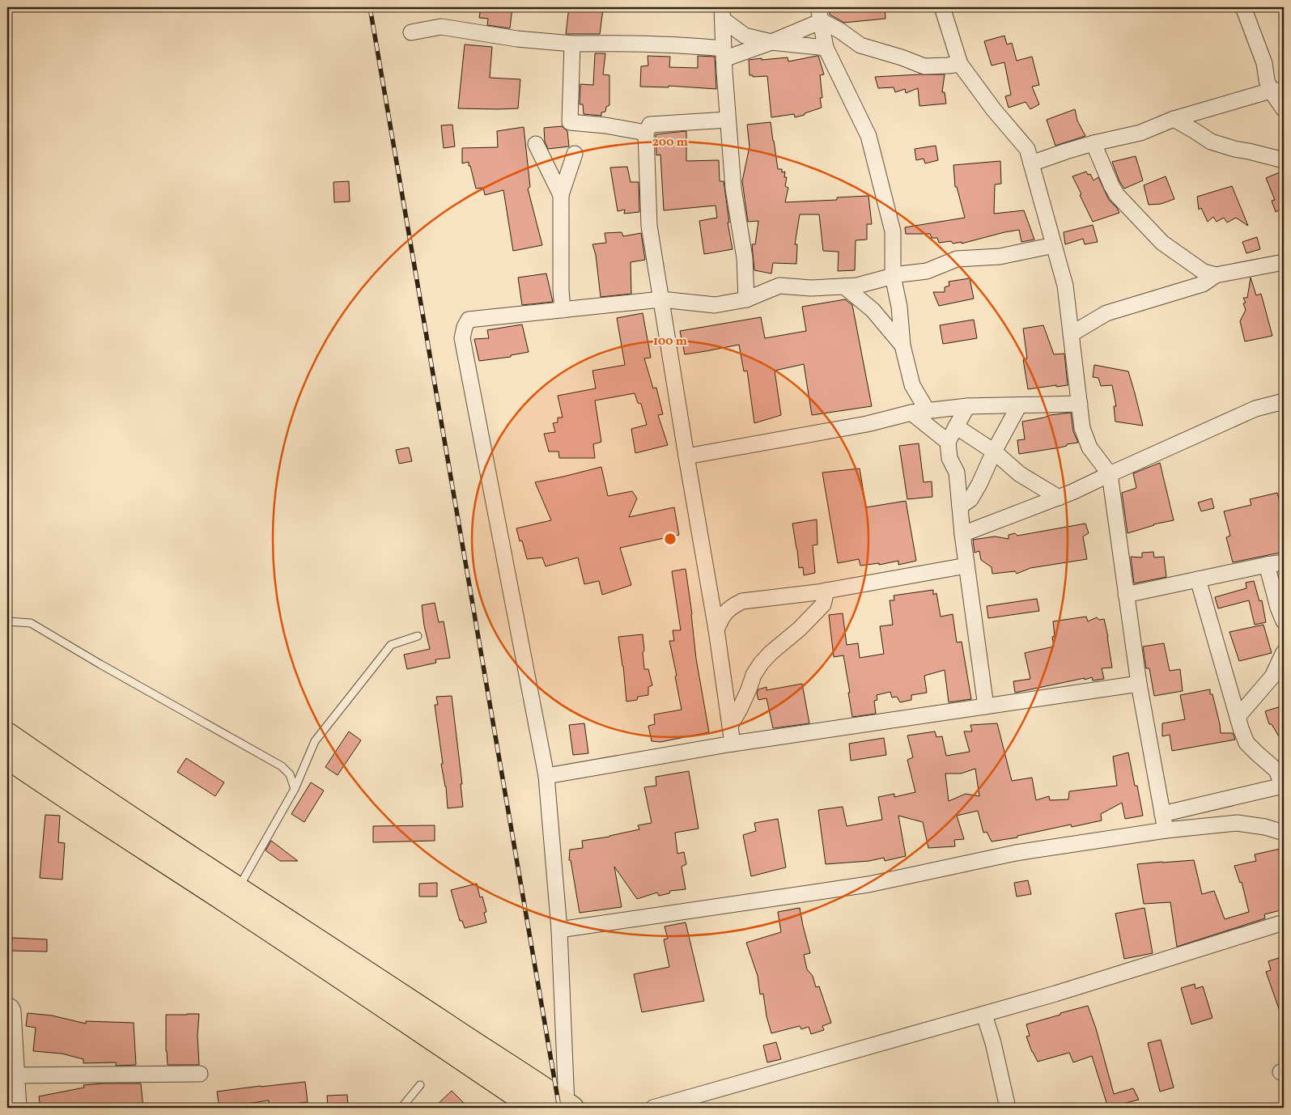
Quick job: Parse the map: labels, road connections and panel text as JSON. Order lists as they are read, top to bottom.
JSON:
{
  "rings": ["200 m", "100 m"]
}
